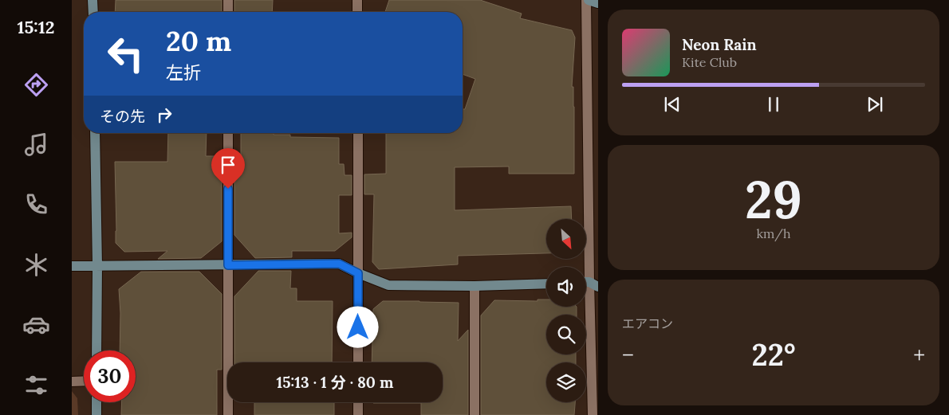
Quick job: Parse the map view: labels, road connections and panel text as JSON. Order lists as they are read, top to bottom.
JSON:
{
  "north": "bottom right",
  "page": {
    "tabs": "15:12",
    "turn": ["20 m", "左折"],
    "song": ["Neon Rain", "Kite Club"],
    "then": "その先",
    "tile": [
      ["29", "km/h"],
      "エアコン"
    ],
    "heat": ["−", "22°", "+"],
    "limit": "30",
    "trip": "15:13 · 1 分 · 80 m"
  }
}
